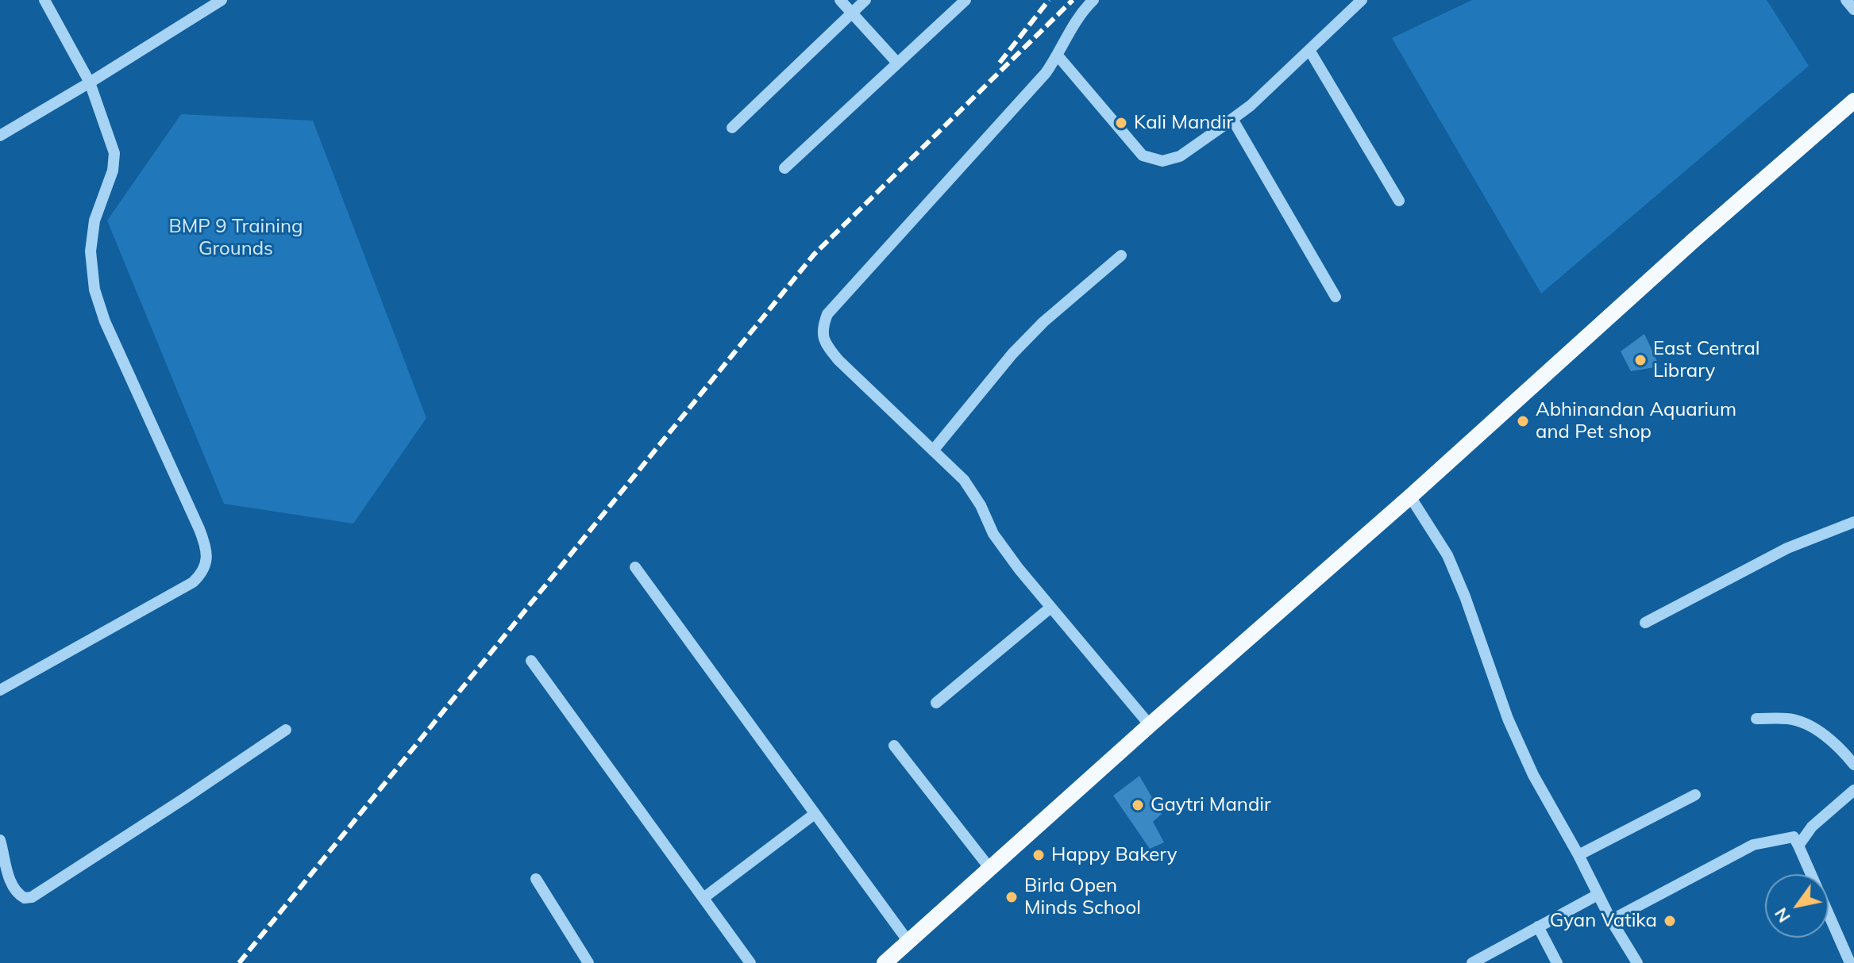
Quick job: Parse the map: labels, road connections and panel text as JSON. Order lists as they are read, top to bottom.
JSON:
{
  "parks": ["BMP 9 Training Grounds"],
  "places": [
    "Kali Mandir",
    "East Central Library",
    "Abhinandan Aquarium and Pet shop",
    "Gaytri Mandir",
    "Happy Bakery",
    "Birla Open Minds School",
    "Gyan Vatika"
  ],
  "north": "bottom left"
}
